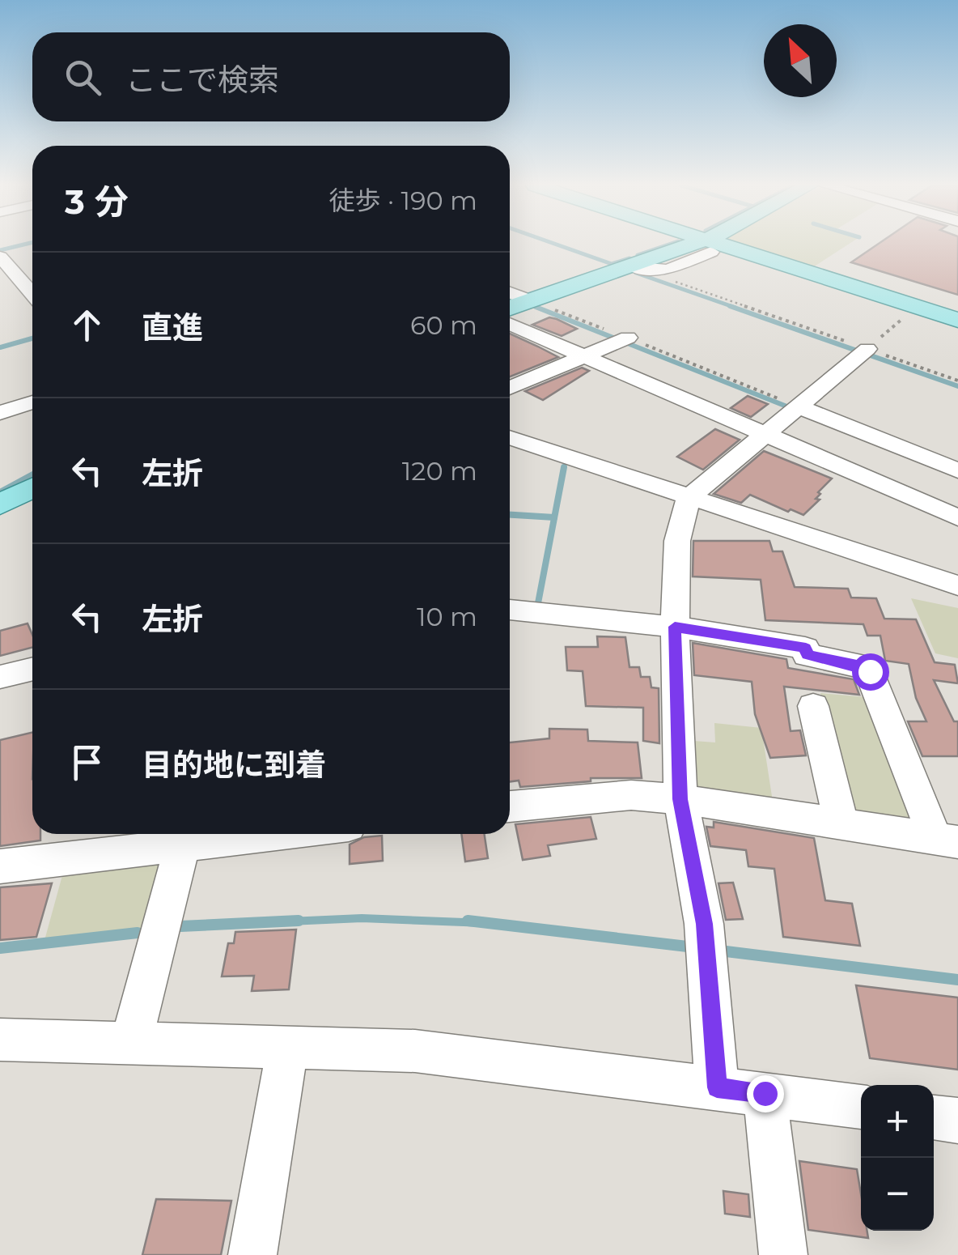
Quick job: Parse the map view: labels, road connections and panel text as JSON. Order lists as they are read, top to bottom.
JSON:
{
  "north": "top left",
  "page": {
    "search": "ここで検索",
    "heading": ["3 分", "徒歩 · 190 m"],
    "list": [
      ["直進", "60 m"],
      ["左折", "120 m"],
      ["左折", "10 m"],
      "目的地に到着"
    ],
    "map_buttons": ["+", "−"]
  }
}
